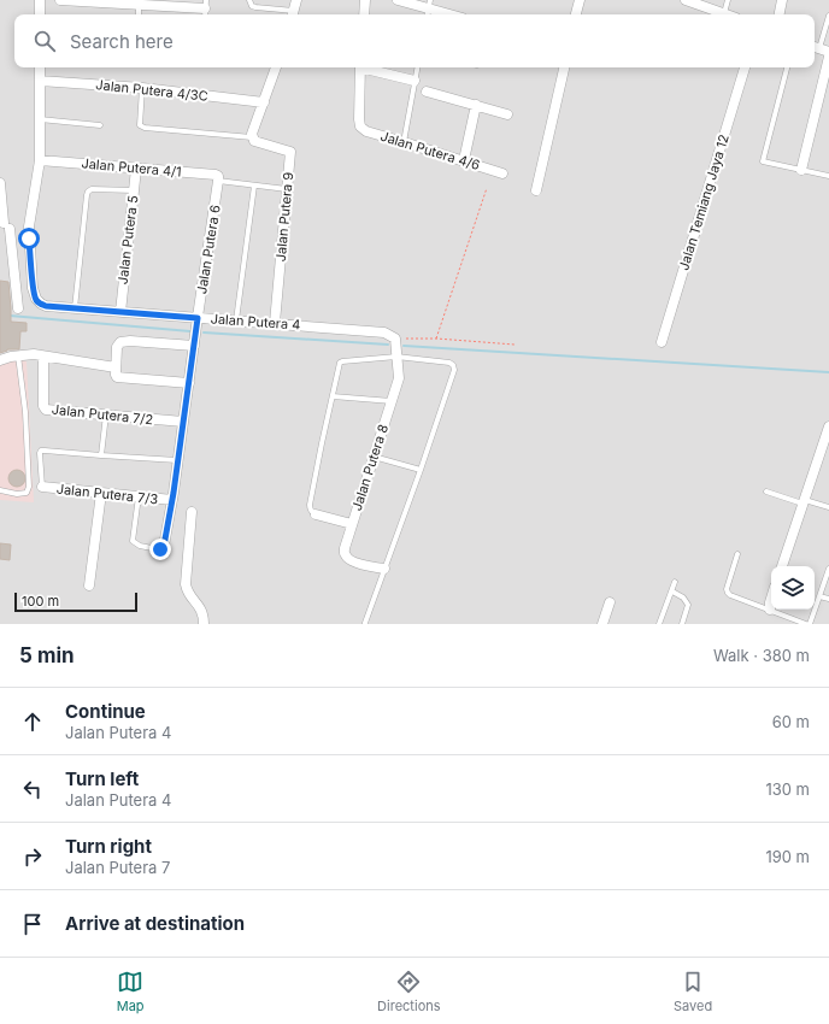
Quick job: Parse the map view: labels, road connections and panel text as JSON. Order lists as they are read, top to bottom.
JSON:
{
  "streets": {
    "street": [
      "Jalan Putera 4/3C",
      "Jalan Putera 4/6",
      "Jalan Putera 4/1",
      "Jalan Temiang Jaya 12",
      "Jalan Putera 9",
      "Jalan Putera 5",
      "Jalan Putera 6",
      "Jalan Putera 4",
      "Jalan Putera 7/2",
      "Jalan Putera 8",
      "Jalan Putera 7/3"
    ]
  },
  "crossings": [
    ["Jalan Putera 4/3C", "Jalan Putera 4"],
    ["Jalan Putera 4/1", "Jalan Putera 5"],
    ["Jalan Putera 4/1", "Jalan Putera 6"],
    ["Jalan Putera 4/1", "Jalan Putera 4"],
    ["Jalan Putera 9", "Jalan Putera 4"],
    ["Jalan Putera 5", "Jalan Putera 4"],
    ["Jalan Putera 6", "Jalan Putera 4"],
    ["Jalan Putera 6", "Jalan Putera 7/2"],
    ["Jalan Putera 6", "Jalan Putera 7/3"],
    ["Jalan Putera 4", "Jalan Putera 8"]
  ],
  "scale_bar": "100 m",
  "page": {
    "search": "Search here",
    "scale": "100 m",
    "heading": ["5 min", "Walk · 380 m"],
    "list": [
      ["Continue", "Jalan Putera 4", "60 m"],
      ["Turn left", "Jalan Putera 4", "130 m"],
      ["Turn right", "Jalan Putera 7", "190 m"],
      "Arrive at destination"
    ],
    "nav": ["Map", "Directions", "Saved"]
  }
}
